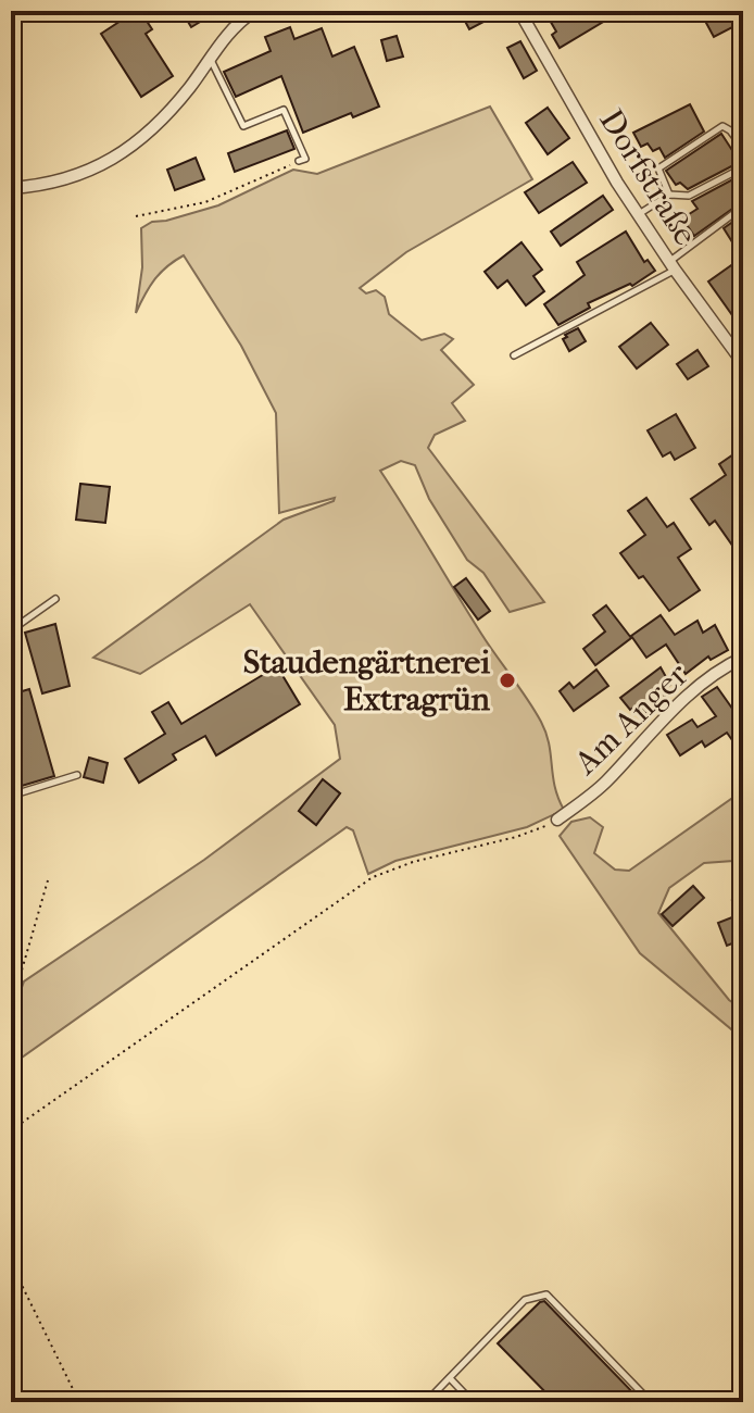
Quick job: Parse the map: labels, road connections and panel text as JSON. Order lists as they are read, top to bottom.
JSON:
{
  "streets": {
    "street": ["Dorfstraße", "Am Anger"]
  },
  "places": ["Staudengärtnerei Extragrün"]
}
